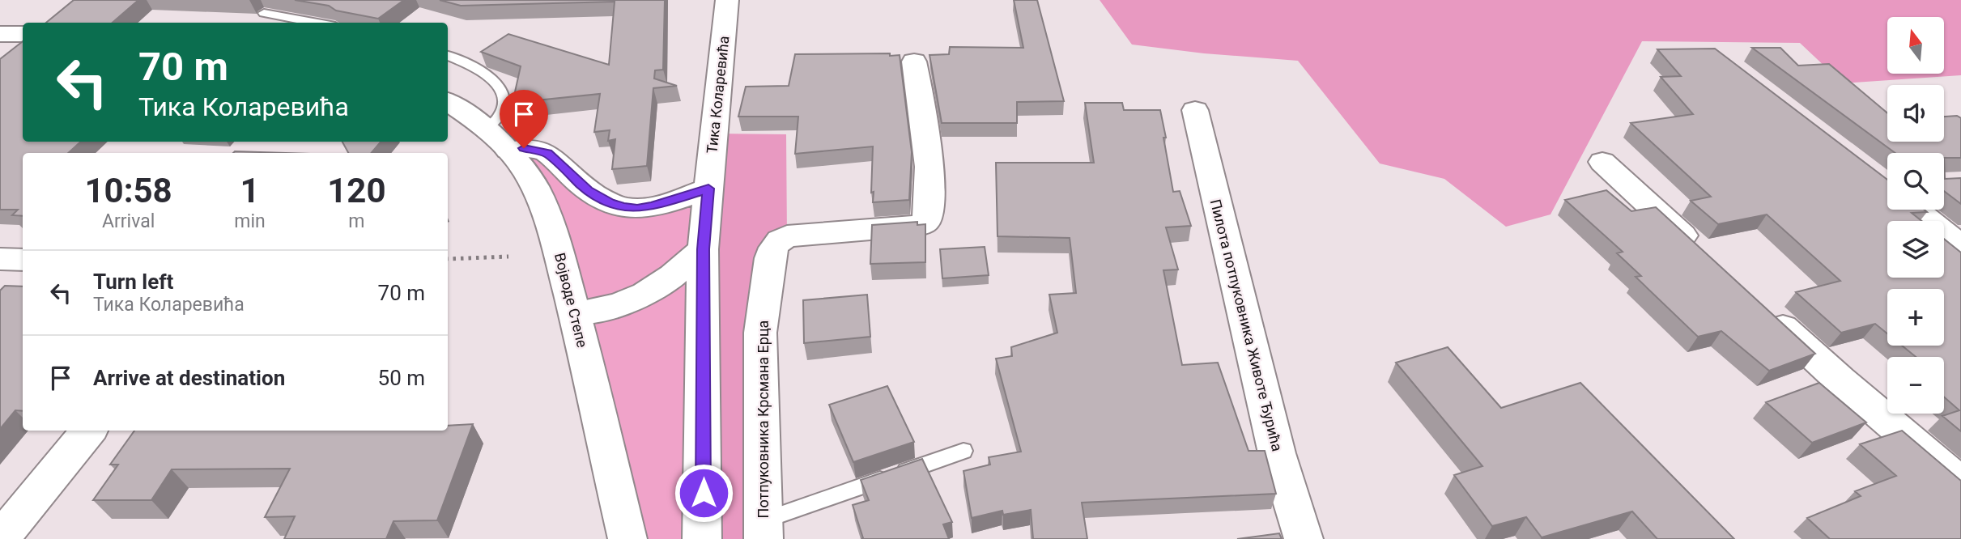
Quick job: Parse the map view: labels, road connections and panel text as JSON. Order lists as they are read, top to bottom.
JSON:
{
  "streets": {
    "street": [
      "Тика Коларевића",
      "Војводе Степе",
      "Пилота потпуковника Животе Ђурића",
      "Потпуковника Крсмана Ерца"
    ]
  },
  "north": "top",
  "page": {
    "map_buttons": ["+", "−"],
    "turn": ["70 m", "Тика Коларевића"],
    "eta": [
      "10:58",
      "Arrival",
      "1",
      "min",
      "120",
      "m"
    ],
    "list": [
      {
        "name": "Turn left",
        "note": "Тика Коларевића",
        "value": "70 m"
      },
      {
        "name": "Arrive at destination",
        "value": "50 m"
      }
    ]
  }
}
